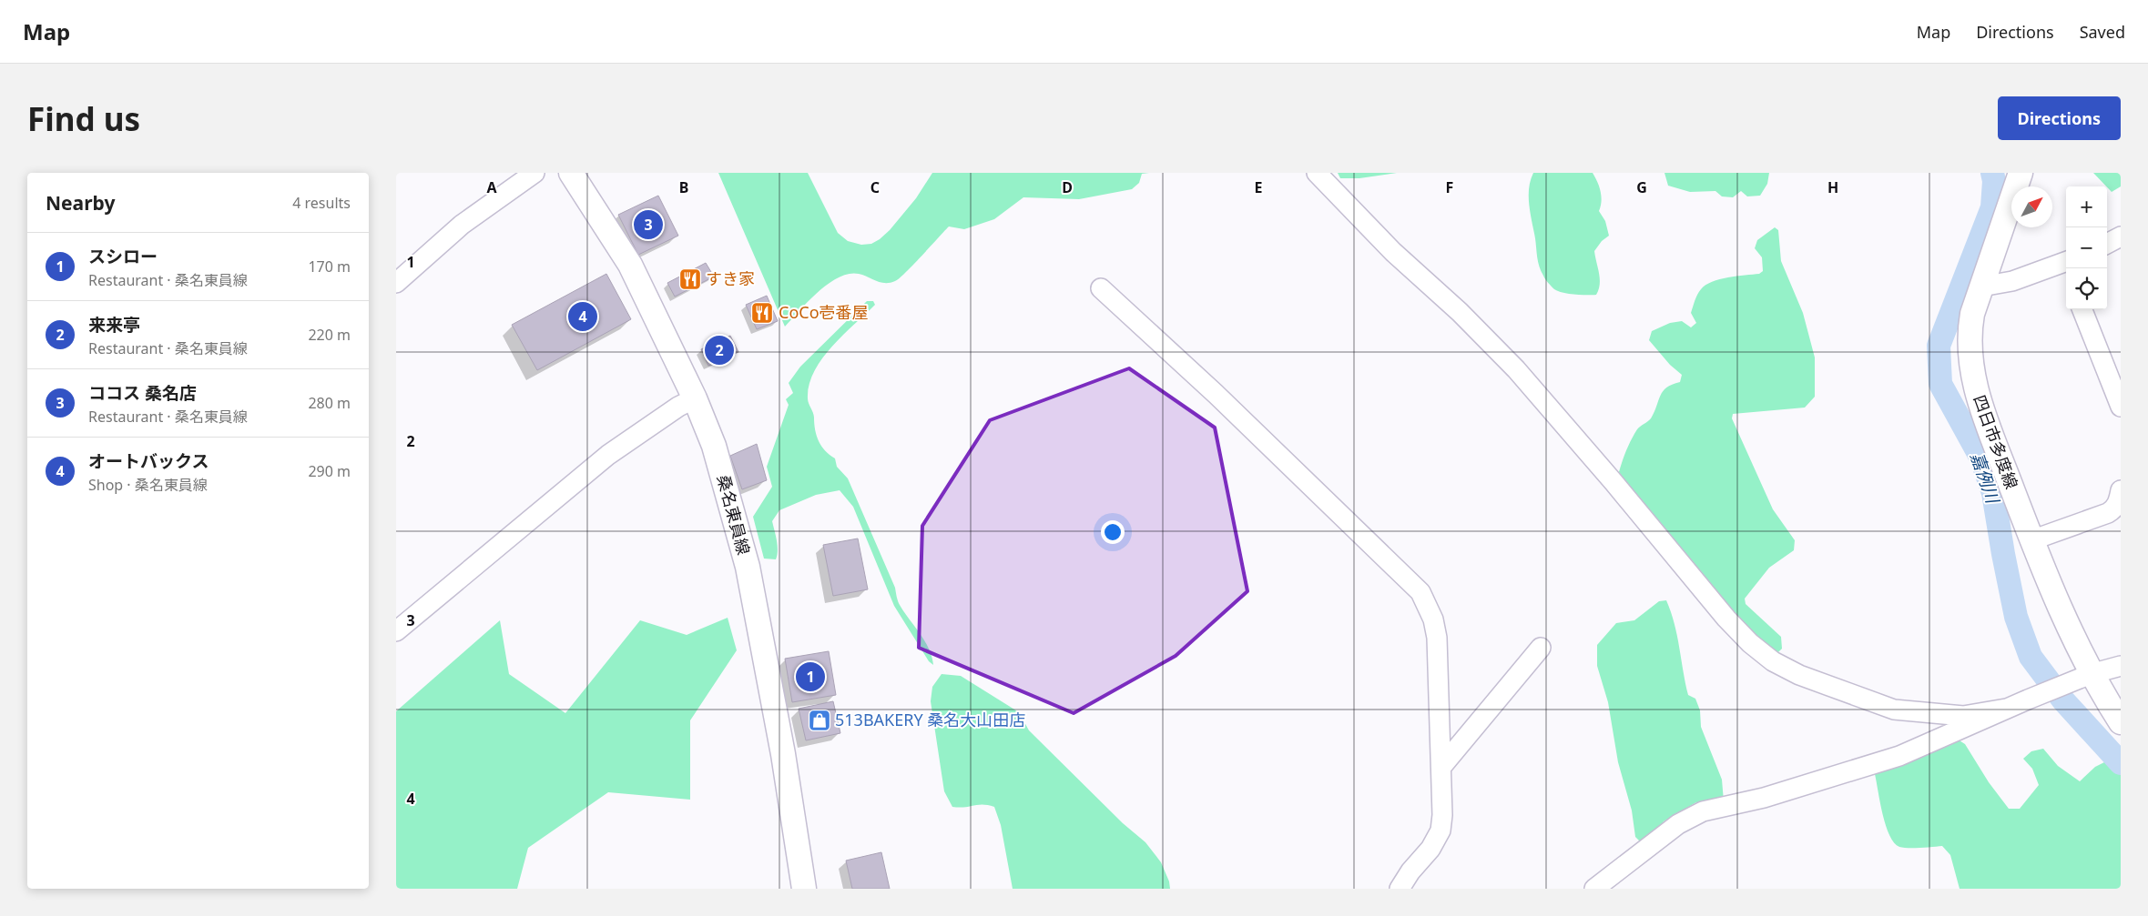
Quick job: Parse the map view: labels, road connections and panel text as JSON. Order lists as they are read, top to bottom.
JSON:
{
  "streets": {
    "main road": ["四日市多度線", "桑名東員線"]
  },
  "water": ["嘉例川"],
  "places": {
    "restaurant": ["すき家", "CoCo壱番屋"],
    "shop": ["513BAKERY 桑名大山田店"]
  },
  "north": "top right",
  "page": {
    "header": "Map",
    "nav": ["Map", "Directions", "Saved"],
    "buttons": "Directions",
    "title": "Find us",
    "heading": ["Nearby", "4 results"],
    "map_buttons": ["+", "−"],
    "pins": [
      "3",
      "4",
      "2",
      "1"
    ],
    "list": [
      {
        "mark": "1",
        "name": "スシロー",
        "note": "Restaurant · 桑名東員線",
        "value": "170 m"
      },
      {
        "mark": "2",
        "name": "来来亭",
        "note": "Restaurant · 桑名東員線",
        "value": "220 m"
      },
      {
        "mark": "3",
        "name": "ココス 桑名店",
        "note": "Restaurant · 桑名東員線",
        "value": "280 m"
      },
      {
        "mark": "4",
        "name": "オートバックス",
        "note": "Shop · 桑名東員線",
        "value": "290 m"
      }
    ]
  },
  "grid": {
    "columns": [
      "A",
      "B",
      "C",
      "D",
      "E",
      "F",
      "G",
      "H"
    ],
    "rows": [
      "1",
      "2",
      "3",
      "4"
    ]
  }
}
